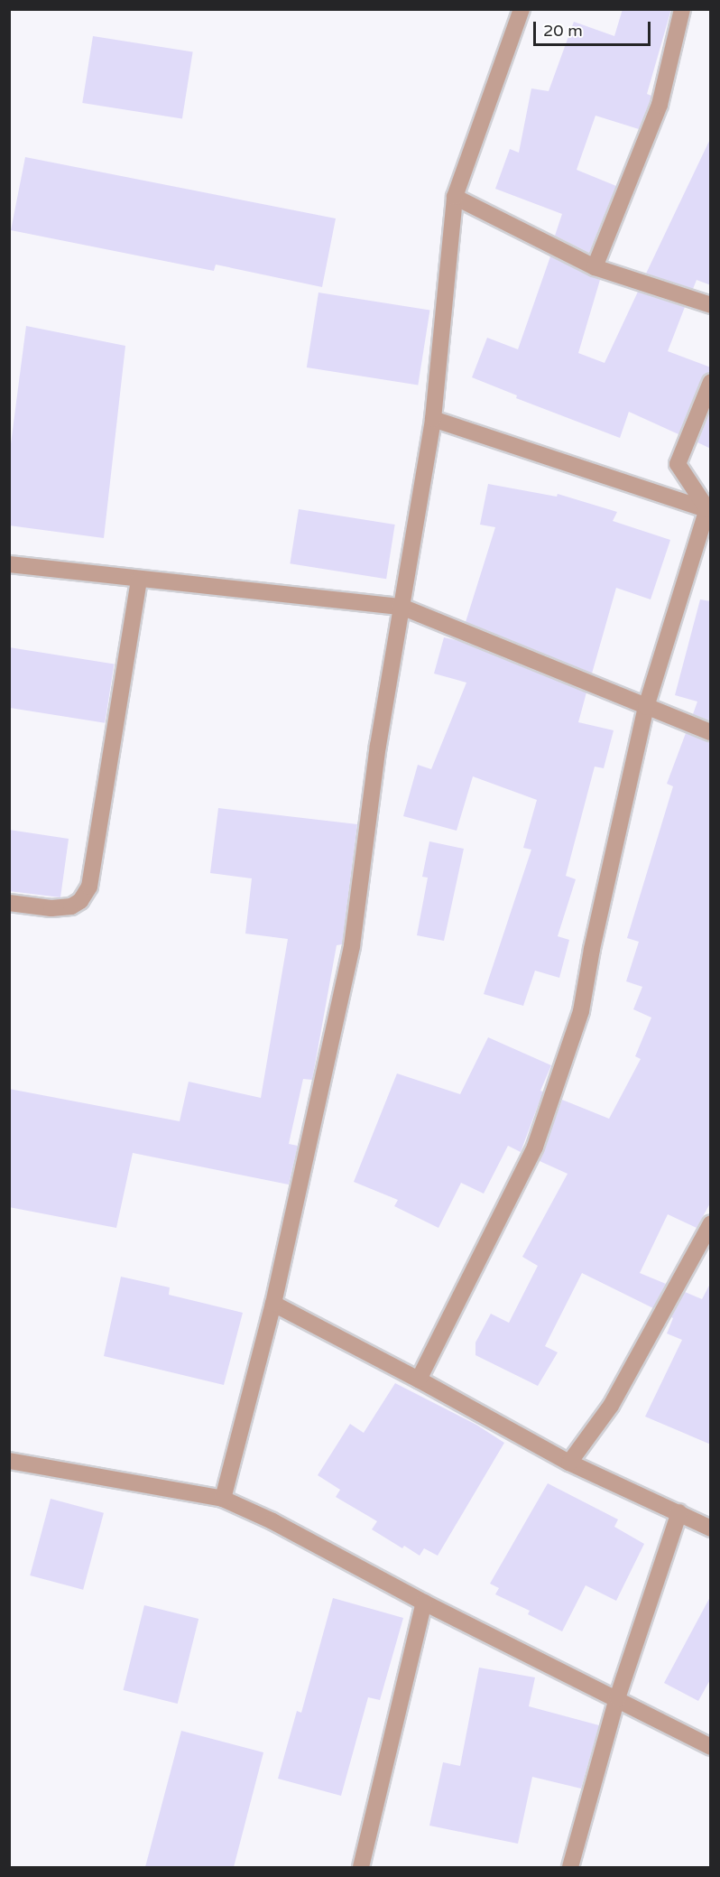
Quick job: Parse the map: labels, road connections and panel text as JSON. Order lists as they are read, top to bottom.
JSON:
{
  "scale_bar": "20 m"
}
